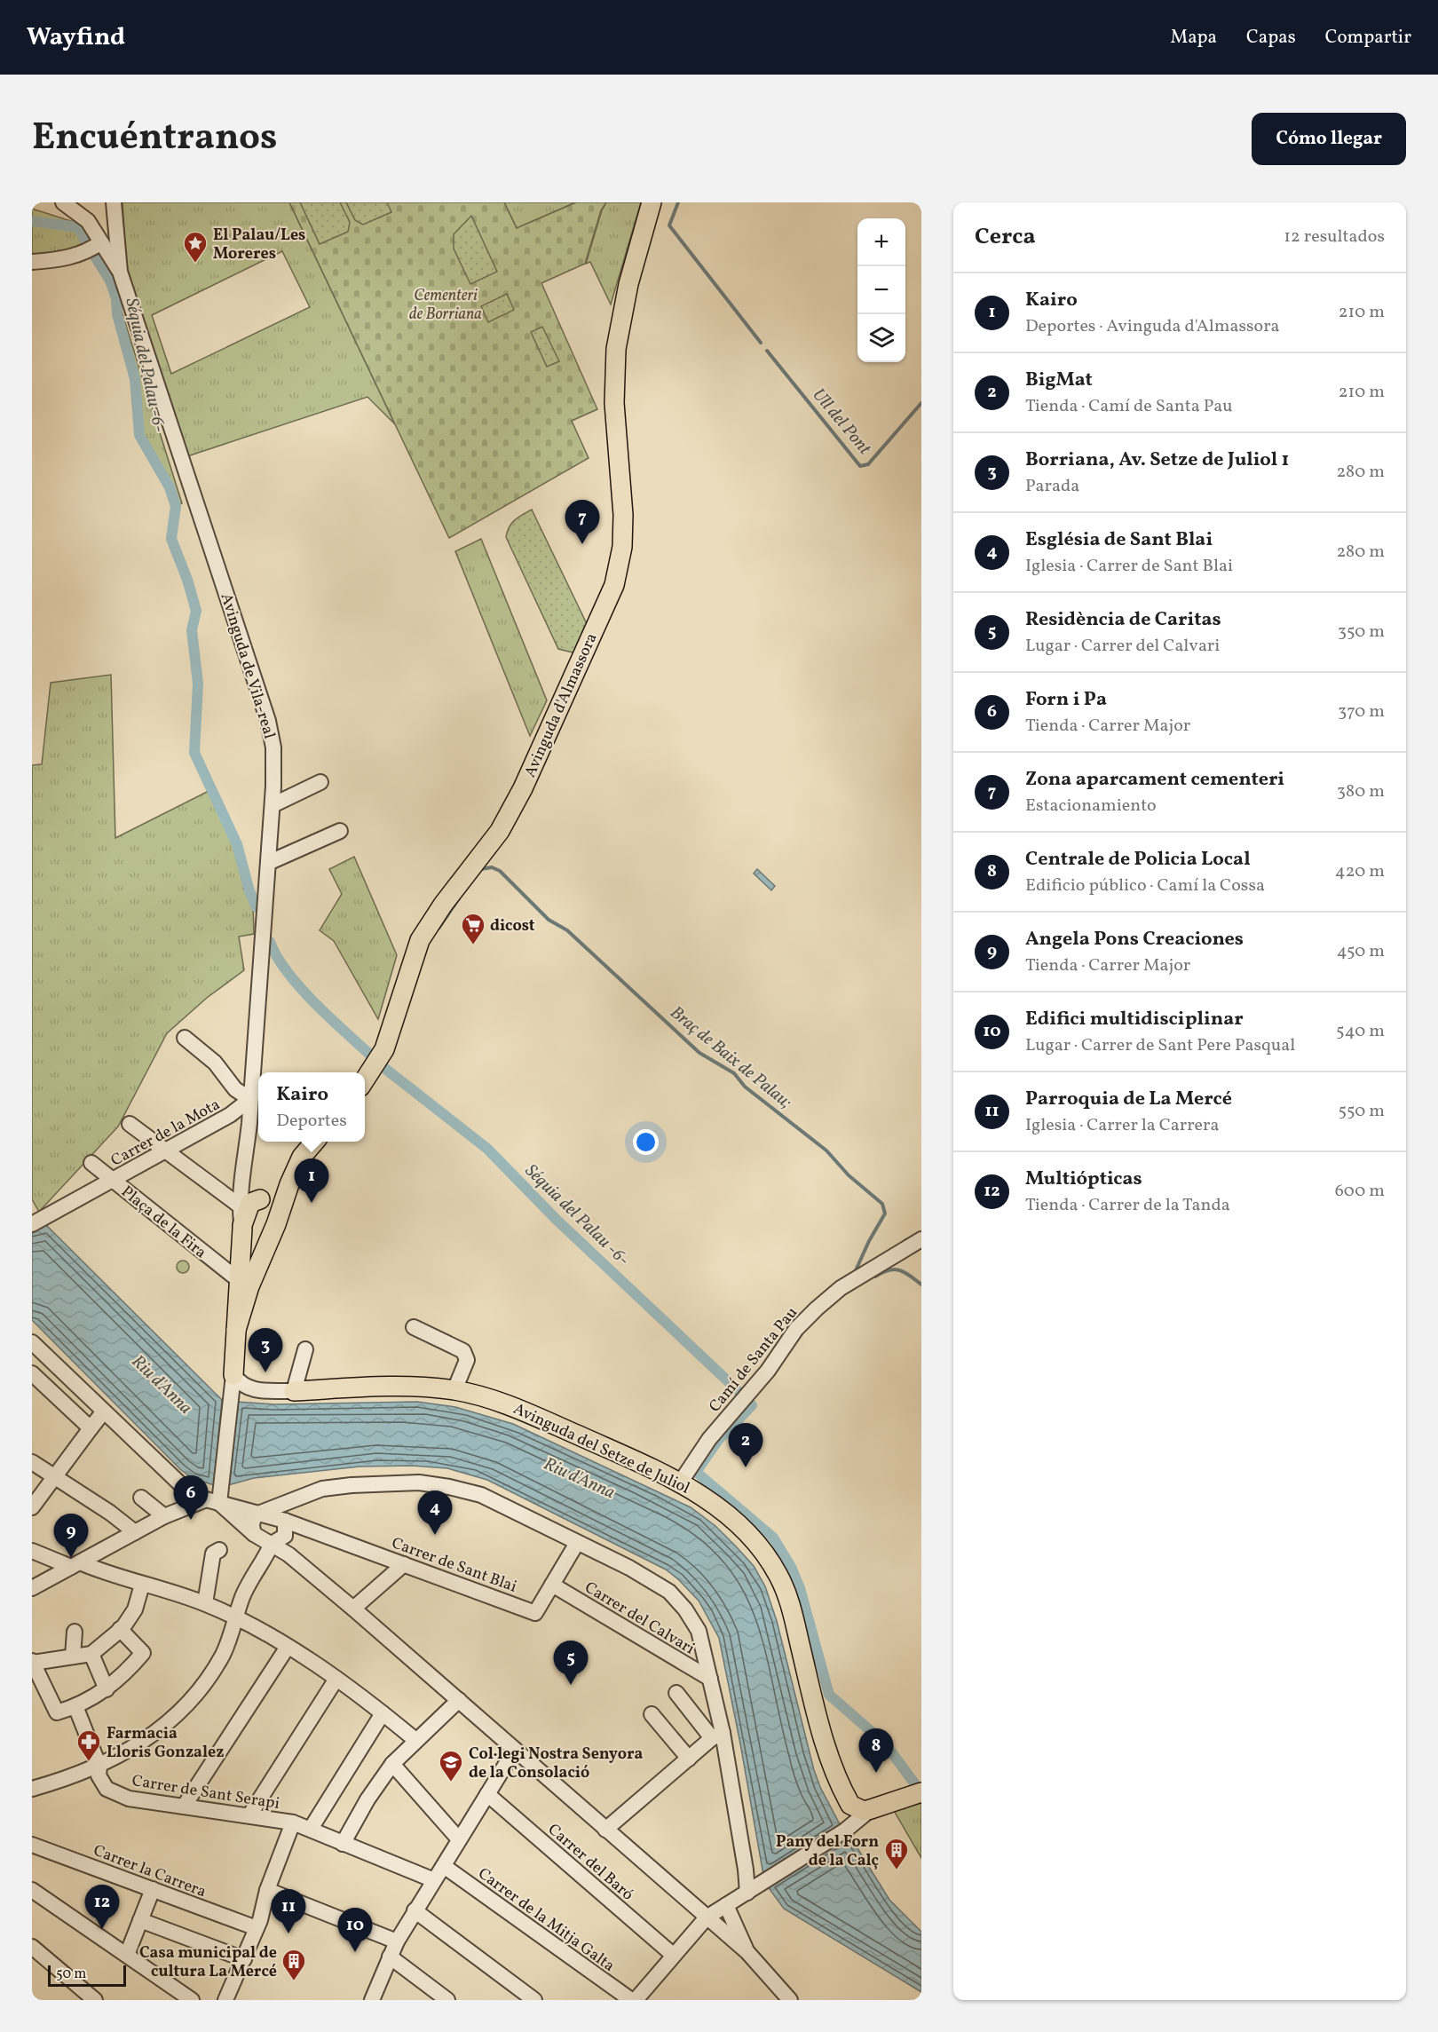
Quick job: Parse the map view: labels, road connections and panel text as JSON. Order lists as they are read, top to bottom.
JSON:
{
  "streets": {
    "main road": ["Avinguda de Vila-real", "Avinguda d'Almassora", "Avinguda del Setze de Juliol"],
    "street": [
      "Carrer de la Mota",
      "Plaça de la Fira",
      "Camí de Santa Pau",
      "Carrer de Sant Blai",
      "Carrer del Calvari",
      "Carrer de Sant Serapi",
      "Carrer del Baró",
      "Carrer la Carrera",
      "Carrer de la Mitja Galta"
    ]
  },
  "crossings": [
    ["Avinguda de Vila-real", "Carrer de la Mota"],
    ["Avinguda de Vila-real", "Plaça de la Fira"],
    ["Carrer de la Mota", "Plaça de la Fira"],
    ["Camí de Santa Pau", "Avinguda del Setze de Juliol"],
    ["Carrer de Sant Blai", "Carrer del Calvari"]
  ],
  "water": [
    "Séquia del Palau -6-",
    "Ull del Pont",
    "Braç de Baix de Palau;",
    "Riu d'Anna"
  ],
  "parks": ["Cementeri de Borriana"],
  "places": {
    "place": ["El Palau/Les Moreres"],
    "supermarket": ["dicost"],
    "pharmacy": ["Farmacia Lloris Gonzalez"],
    "school or university": ["Col·legi Nostra Senyora de la Consolació"],
    "building": ["Pany del Forn de la Calç", "Casa municipal de cultura La Mercé"]
  },
  "scale_bar": "50 m",
  "page": {
    "header": "Wayfind",
    "nav": ["Mapa", "Capas", "Compartir"],
    "title": "Encuéntranos",
    "buttons": "Cómo llegar",
    "heading": ["Cerca", "12 resultados"],
    "map_buttons": ["+", "−"],
    "list": [
      {
        "mark": "1",
        "name": "Kairo",
        "note": "Deportes · Avinguda d'Almassora",
        "value": "210 m"
      },
      {
        "mark": "2",
        "name": "BigMat",
        "note": "Tienda · Camí de Santa Pau",
        "value": "210 m"
      },
      {
        "mark": "3",
        "name": "Borriana, Av. Setze de Juliol 1",
        "note": "Parada",
        "value": "280 m"
      },
      {
        "mark": "4",
        "name": "Església de Sant Blai",
        "note": "Iglesia · Carrer de Sant Blai",
        "value": "280 m"
      },
      {
        "mark": "5",
        "name": "Residència de Caritas",
        "note": "Lugar · Carrer del Calvari",
        "value": "350 m"
      },
      {
        "mark": "6",
        "name": "Forn i Pa",
        "note": "Tienda · Carrer Major",
        "value": "370 m"
      },
      {
        "mark": "7",
        "name": "Zona aparcament cementeri",
        "note": "Estacionamiento",
        "value": "380 m"
      },
      {
        "mark": "8",
        "name": "Centrale de Policia Local",
        "note": "Edificio público · Camí la Cossa",
        "value": "420 m"
      },
      {
        "mark": "9",
        "name": "Angela Pons Creaciones",
        "note": "Tienda · Carrer Major",
        "value": "450 m"
      },
      {
        "mark": "10",
        "name": "Edifici multidisciplinar",
        "note": "Lugar · Carrer de Sant Pere Pasqual",
        "value": "540 m"
      },
      {
        "mark": "11",
        "name": "Parroquia de La Mercé",
        "note": "Iglesia · Carrer la Carrera",
        "value": "550 m"
      },
      {
        "mark": "12",
        "name": "Multiópticas",
        "note": "Tienda · Carrer de la Tanda",
        "value": "600 m"
      }
    ],
    "pins": [
      "7",
      "1",
      "3",
      "2",
      "6",
      "4",
      "9",
      "5",
      "8",
      "12",
      "11",
      "10"
    ],
    "popup": ["Kairo", "Deportes"],
    "scale": "50 m"
  }
}
